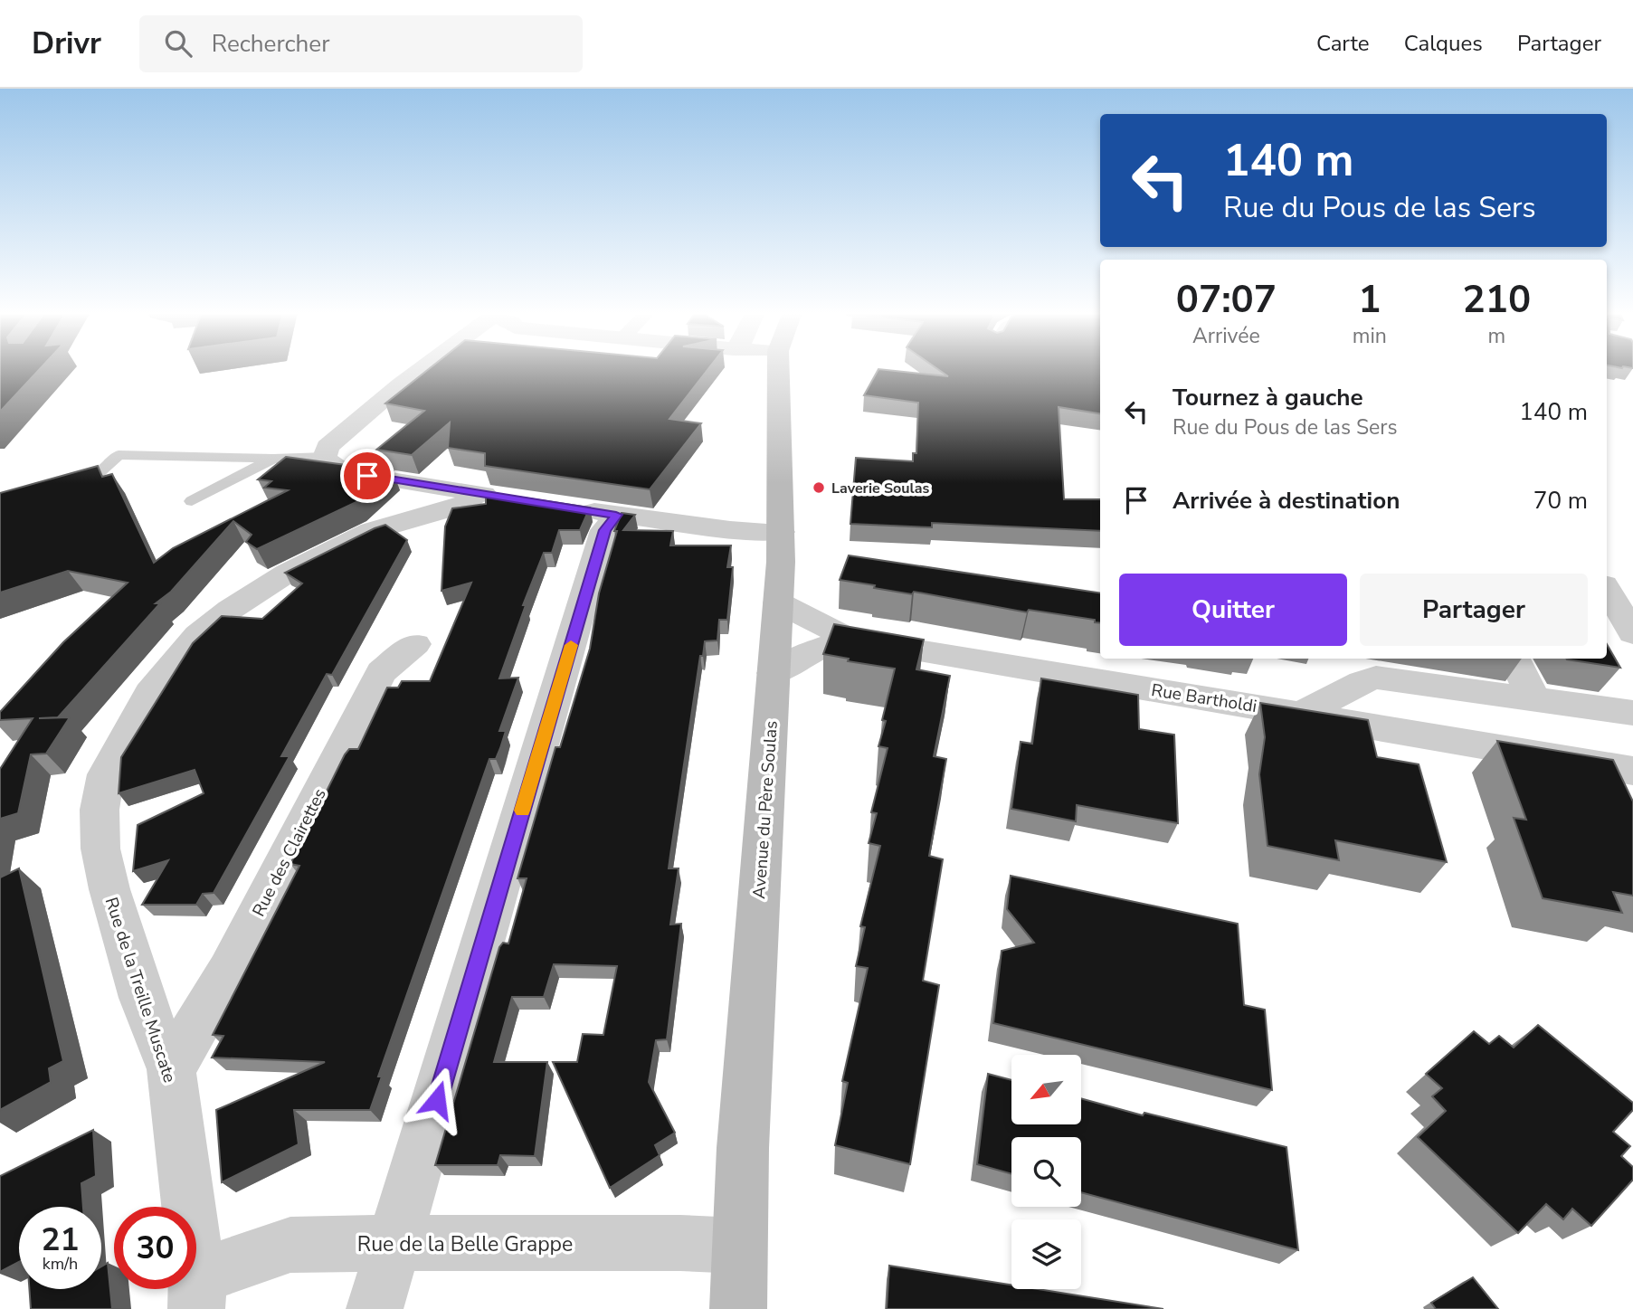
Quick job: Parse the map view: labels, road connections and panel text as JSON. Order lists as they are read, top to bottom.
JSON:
{
  "streets": {
    "main road": ["Avenue du Père Soulas"],
    "street": [
      "Rue Bartholdi",
      "Rue des Clairettes",
      "Rue de la Treille Muscate",
      "Rue de la Belle Grappe"
    ]
  },
  "crossings": [
    ["Rue Bartholdi", "Avenue du Père Soulas"],
    ["Avenue du Père Soulas", "Rue de la Belle Grappe"],
    ["Rue des Clairettes", "Rue de la Treille Muscate"],
    ["Rue de la Treille Muscate", "Rue de la Belle Grappe"]
  ],
  "places": ["Laverie Soulas"],
  "north": "bottom left",
  "page": {
    "header": "Drivr",
    "search": "Rechercher",
    "nav": ["Carte", "Calques", "Partager"],
    "turn": ["140 m", "Rue du Pous de las Sers"],
    "eta": [
      "07:07",
      "Arrivée",
      "1",
      "min",
      "210",
      "m"
    ],
    "list": [
      {
        "name": "Tournez à gauche",
        "note": "Rue du Pous de las Sers",
        "value": "140 m"
      },
      {
        "name": "Arrivée à destination",
        "value": "70 m"
      }
    ],
    "buttons": ["Quitter", "Partager"],
    "speed": "21 km/h",
    "limit": "30"
  }
}
